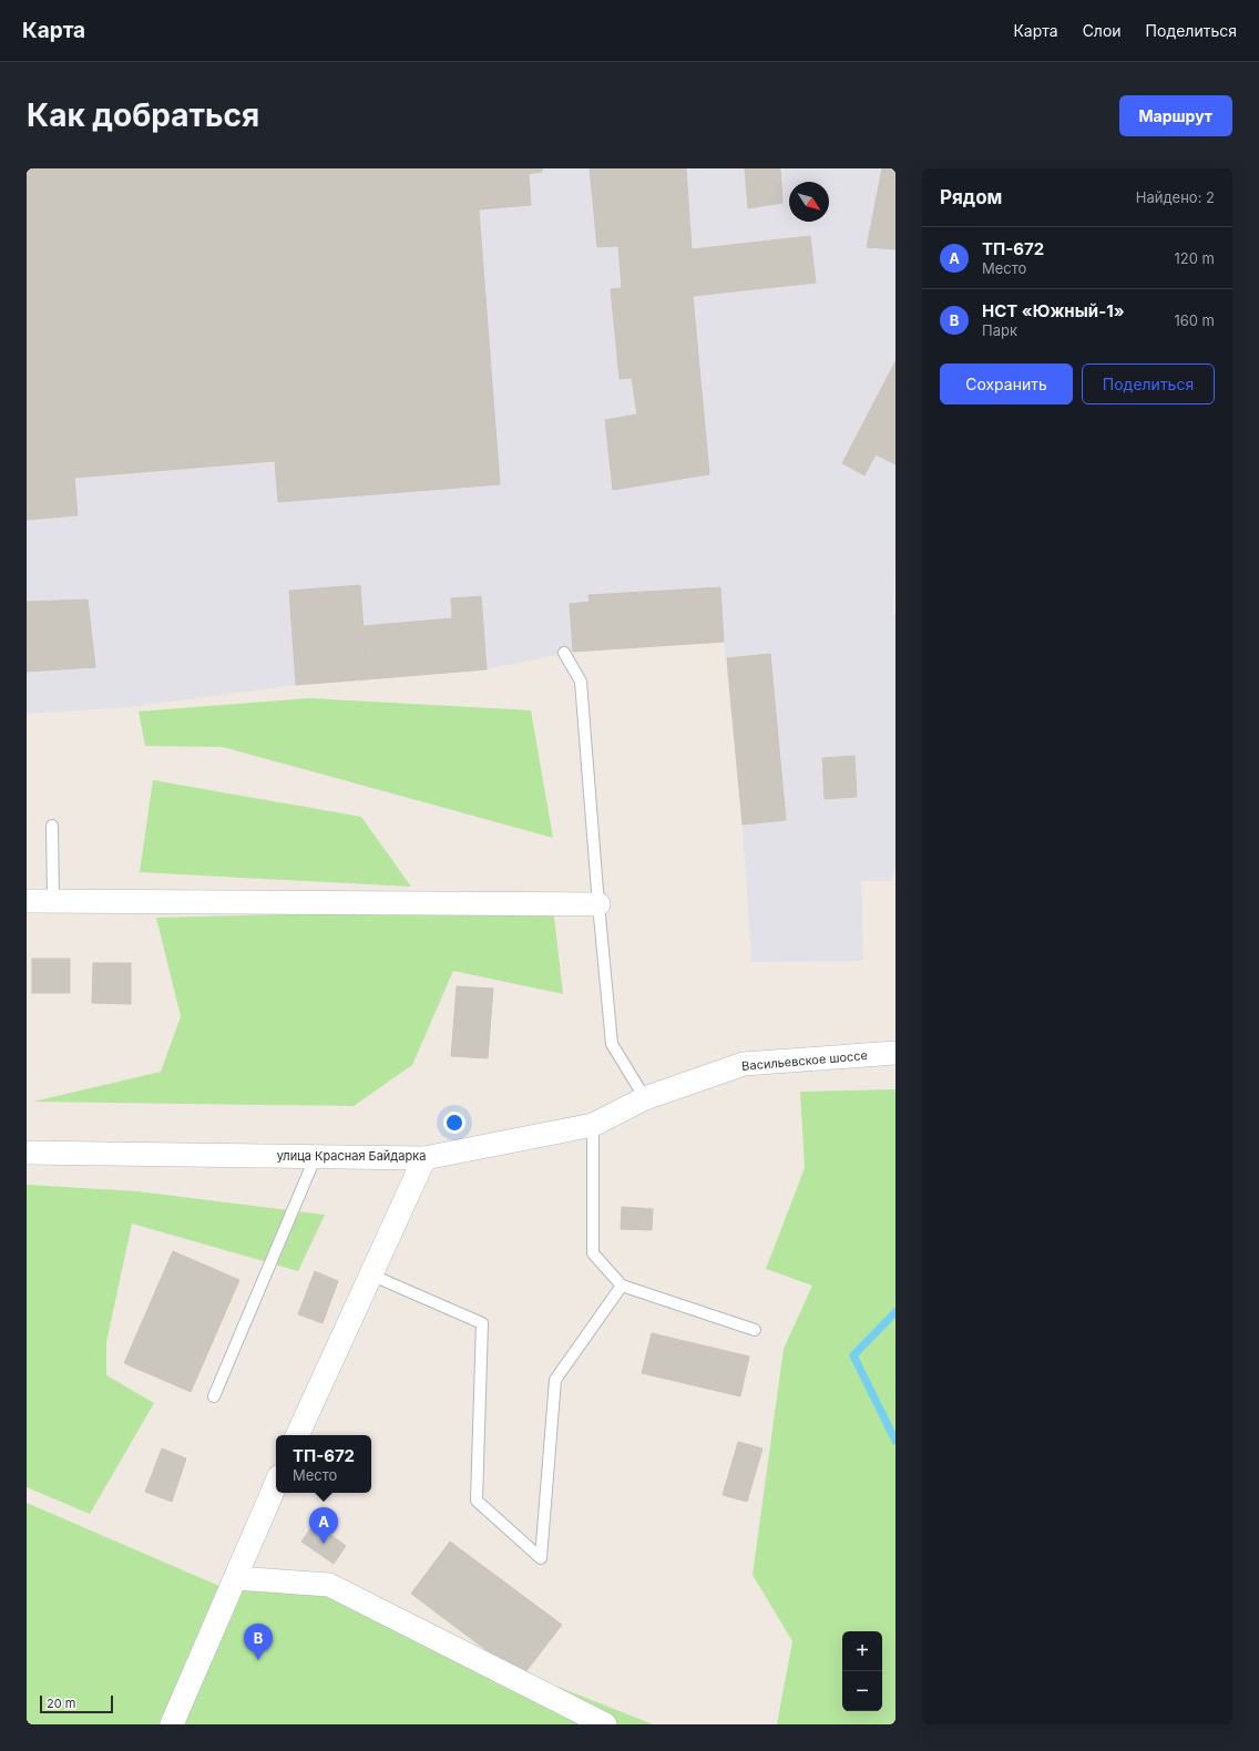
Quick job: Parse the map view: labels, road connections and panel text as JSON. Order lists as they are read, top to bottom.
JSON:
{
  "streets": {
    "street": ["Васильевское шоссе", "улица Красная Байдарка"]
  },
  "crossings": [
    ["Васильевское шоссе", "улица Красная Байдарка"]
  ],
  "scale_bar": "20 m",
  "north": "bottom right",
  "page": {
    "header": "Карта",
    "nav": ["Карта", "Слои", "Поделиться"],
    "buttons": [
      "Маршрут",
      ["Сохранить", "Поделиться"]
    ],
    "title": "Как добраться",
    "heading": ["Рядом", "Найдено: 2"],
    "list": [
      {
        "mark": "A",
        "name": "ТП-672",
        "note": "Место",
        "value": "120 m"
      },
      {
        "mark": "B",
        "name": "НСТ «Южный-1»",
        "note": "Парк",
        "value": "160 m"
      }
    ],
    "popup": ["ТП-672", "Место"],
    "pins": ["A", "B"],
    "map_buttons": ["+", "−"],
    "scale": "20 m"
  }
}
